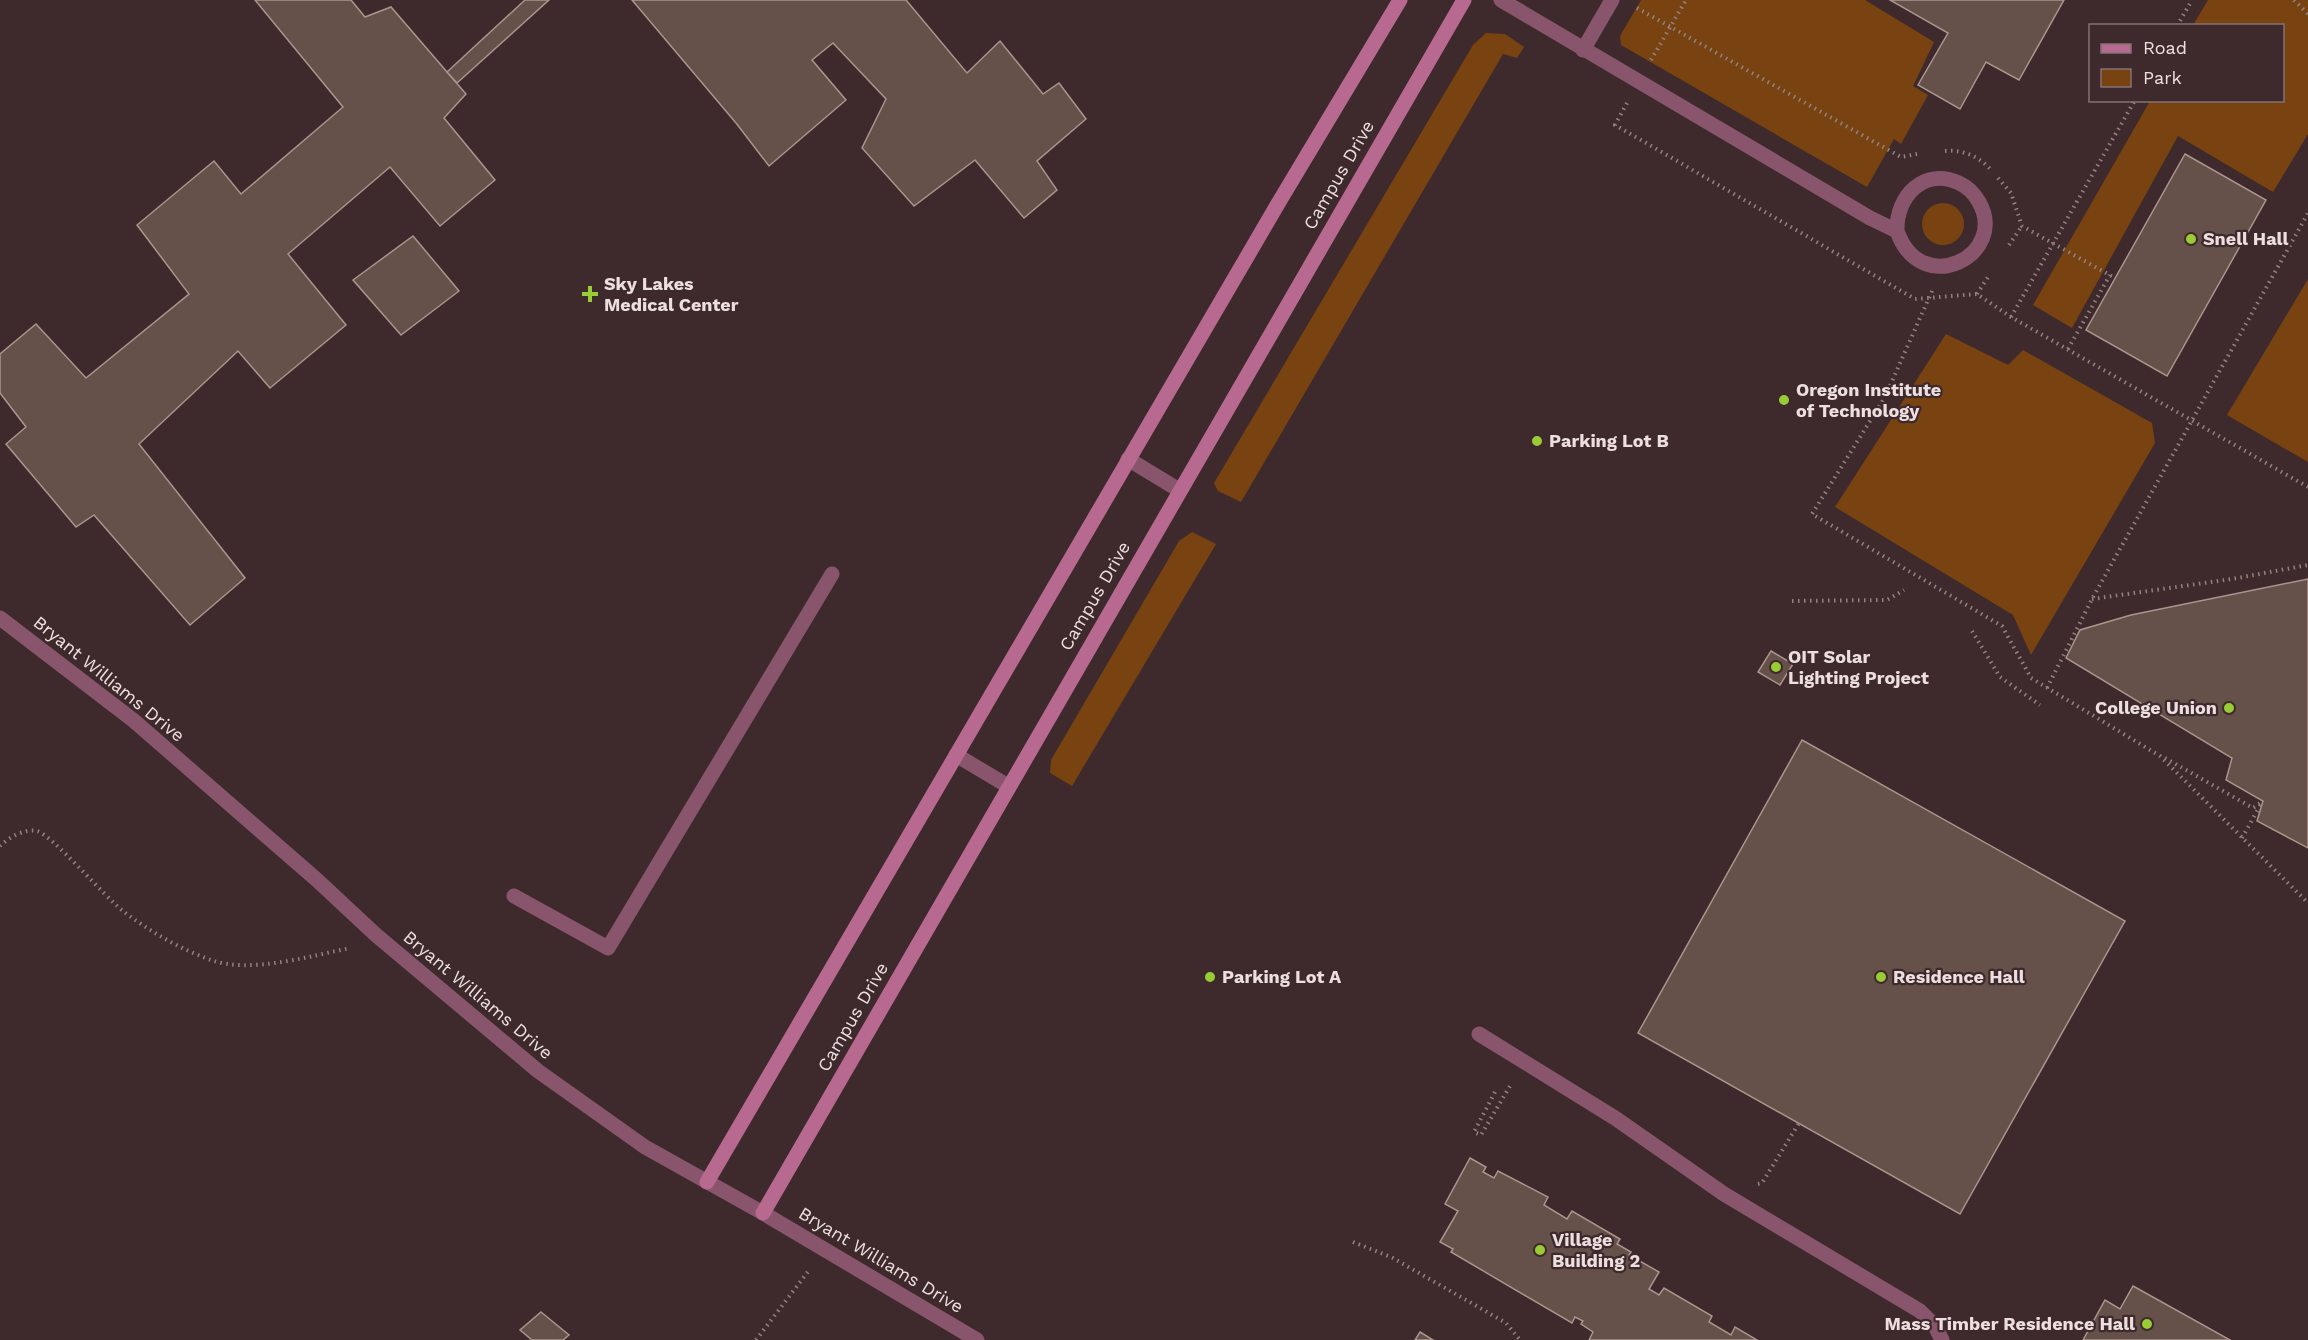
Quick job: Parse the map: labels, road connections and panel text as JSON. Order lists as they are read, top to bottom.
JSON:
{
  "streets": {
    "street": ["Campus Drive"],
    "lane": ["Bryant Williams Drive"]
  },
  "crossings": [
    ["Campus Drive", "Bryant Williams Drive"]
  ],
  "places": {
    "other": [
      "Snell Hall",
      "Oregon Institute of Technology",
      "Parking Lot B",
      "OIT Solar Lighting Project",
      "College Union",
      "Parking Lot A",
      "Residence Hall",
      "Village Building 2",
      "Mass Timber Residence Hall"
    ],
    "health": ["Sky Lakes Medical Center"]
  },
  "legend": ["Road", "Park"]
}
